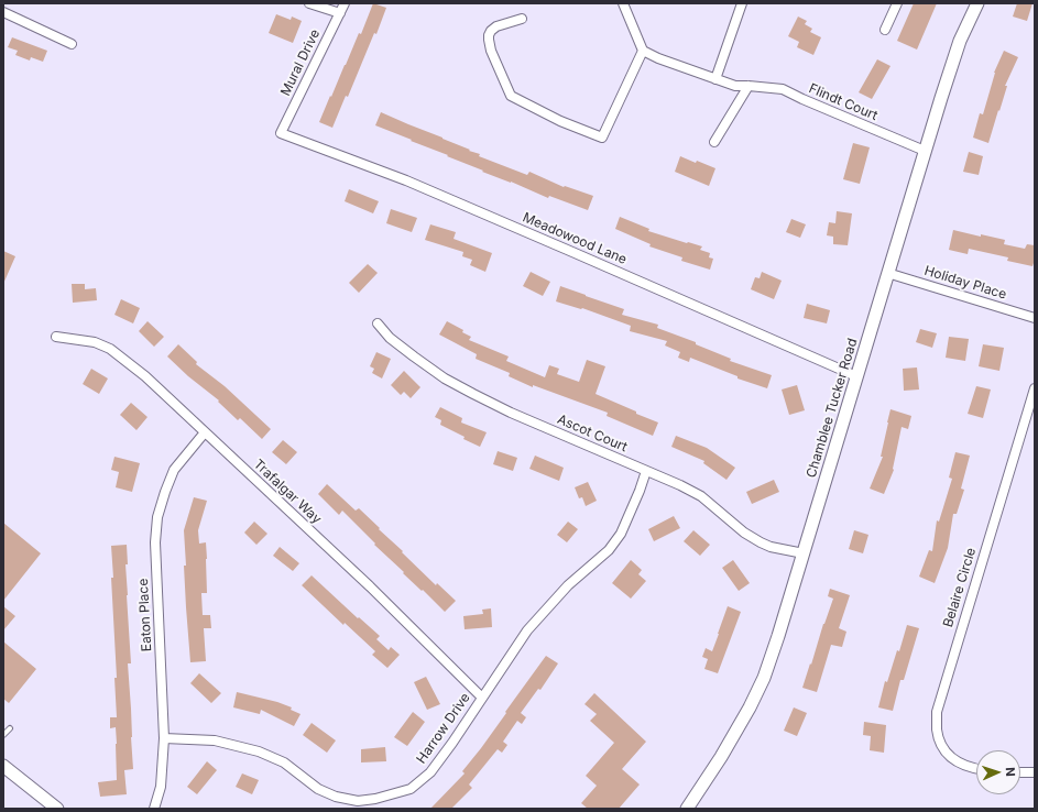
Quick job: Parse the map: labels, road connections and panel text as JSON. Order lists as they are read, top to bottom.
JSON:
{
  "streets": {
    "main road": ["Chamblee Tucker Road"],
    "street": [
      "Mural Drive",
      "Flindt Court",
      "Meadowood Lane",
      "Holiday Place",
      "Ascot Court",
      "Trafalgar Way",
      "Belaire Circle",
      "Eaton Place",
      "Harrow Drive"
    ]
  },
  "crossings": [
    ["Mural Drive", "Meadowood Lane"],
    ["Flindt Court", "Chamblee Tucker Road"],
    ["Meadowood Lane", "Chamblee Tucker Road"],
    ["Holiday Place", "Chamblee Tucker Road"],
    ["Chamblee Tucker Road", "Ascot Court"],
    ["Ascot Court", "Harrow Drive"],
    ["Trafalgar Way", "Eaton Place"],
    ["Trafalgar Way", "Harrow Drive"],
    ["Eaton Place", "Harrow Drive"]
  ],
  "north": "right"
}
